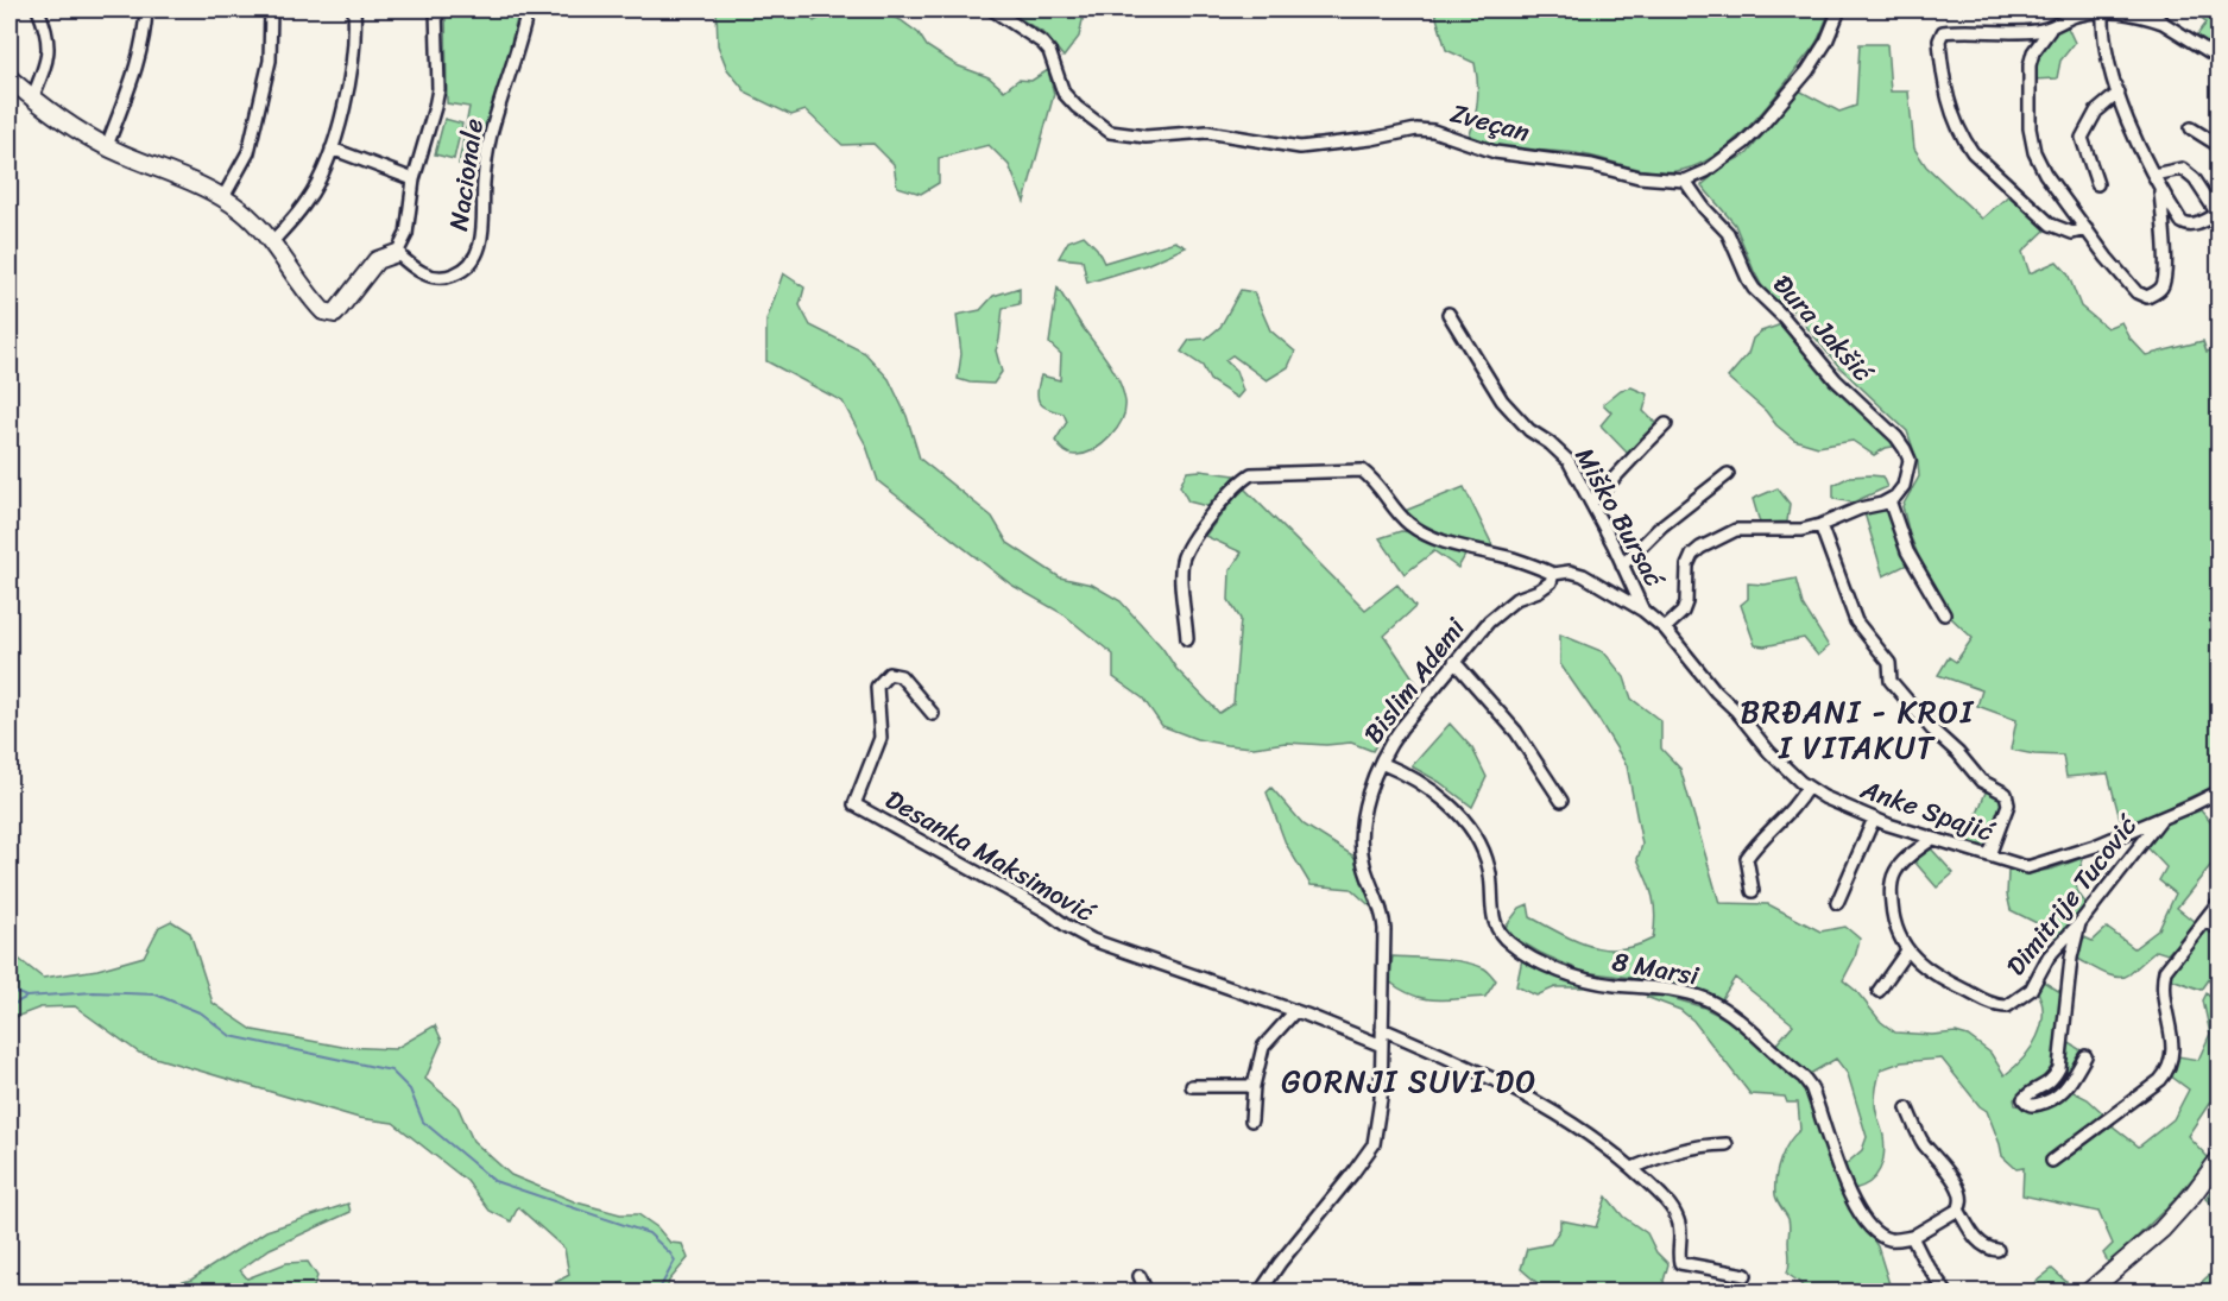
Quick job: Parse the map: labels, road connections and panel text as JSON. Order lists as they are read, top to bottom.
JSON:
{
  "streets": {
    "street": [
      "Zveçan",
      "Nacionale",
      "Ðura Jakšić",
      "Miško Bursać",
      "Bislim Ademi",
      "Anke Spajić",
      "Desanka Maksimović",
      "Dimitrije Tucović",
      "8 Marsi"
    ]
  },
  "crossings": [
    ["Zveçan", "Ðura Jakšić"],
    ["Miško Bursać", "Anke Spajić"],
    ["Bislim Ademi", "Desanka Maksimović"],
    ["Bislim Ademi", "8 Marsi"],
    ["Anke Spajić", "Dimitrije Tucović"]
  ],
  "districts": ["BRĐANI - KROI I VITAKUT", "GORNJI SUVI DO"]
}
